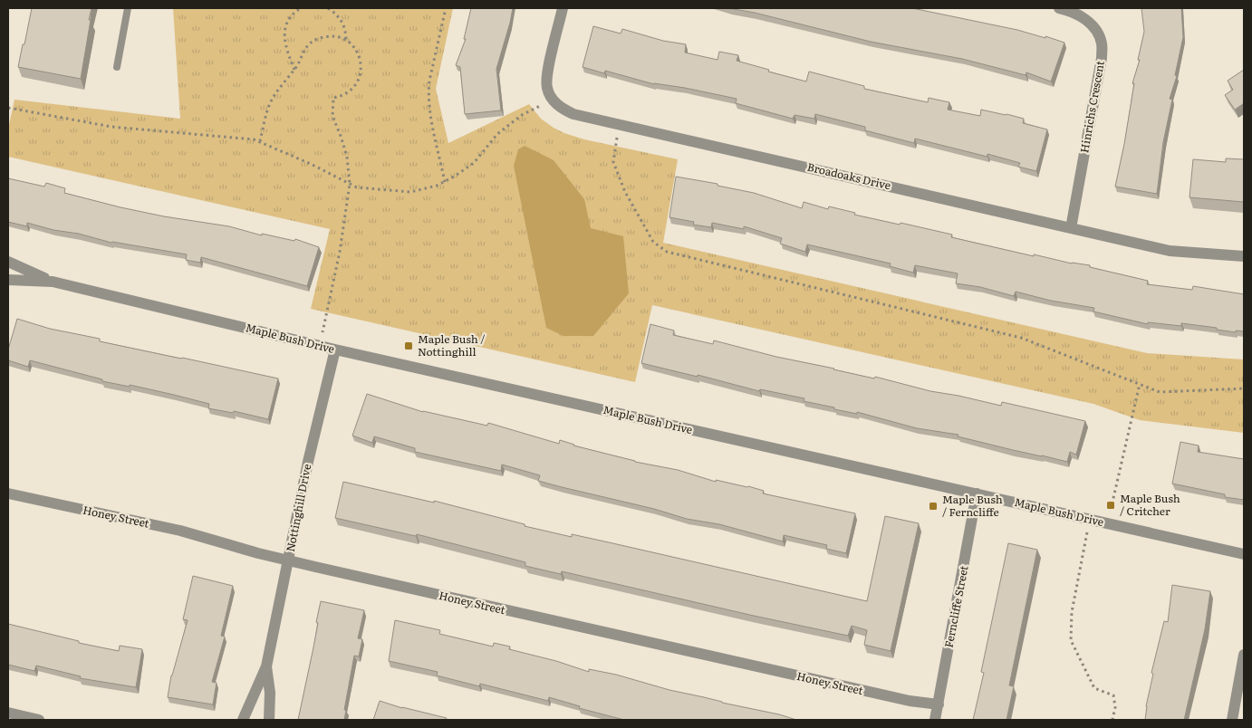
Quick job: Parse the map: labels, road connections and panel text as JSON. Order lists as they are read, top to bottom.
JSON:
{
  "streets": {
    "street": [
      "Hinrichs Crescent",
      "Broadoaks Drive",
      "Maple Bush Drive",
      "Nottinghill Drive",
      "Honey Street",
      "Ferncliffe Street"
    ]
  },
  "crossings": [
    ["Hinrichs Crescent", "Broadoaks Drive"],
    ["Maple Bush Drive", "Nottinghill Drive"],
    ["Maple Bush Drive", "Ferncliffe Street"],
    ["Nottinghill Drive", "Honey Street"],
    ["Honey Street", "Ferncliffe Street"]
  ],
  "places": {
    "transit": ["Maple Bush / Nottinghill", "Maple Bush / Critcher", "Maple Bush / Ferncliffe"]
  }
}
